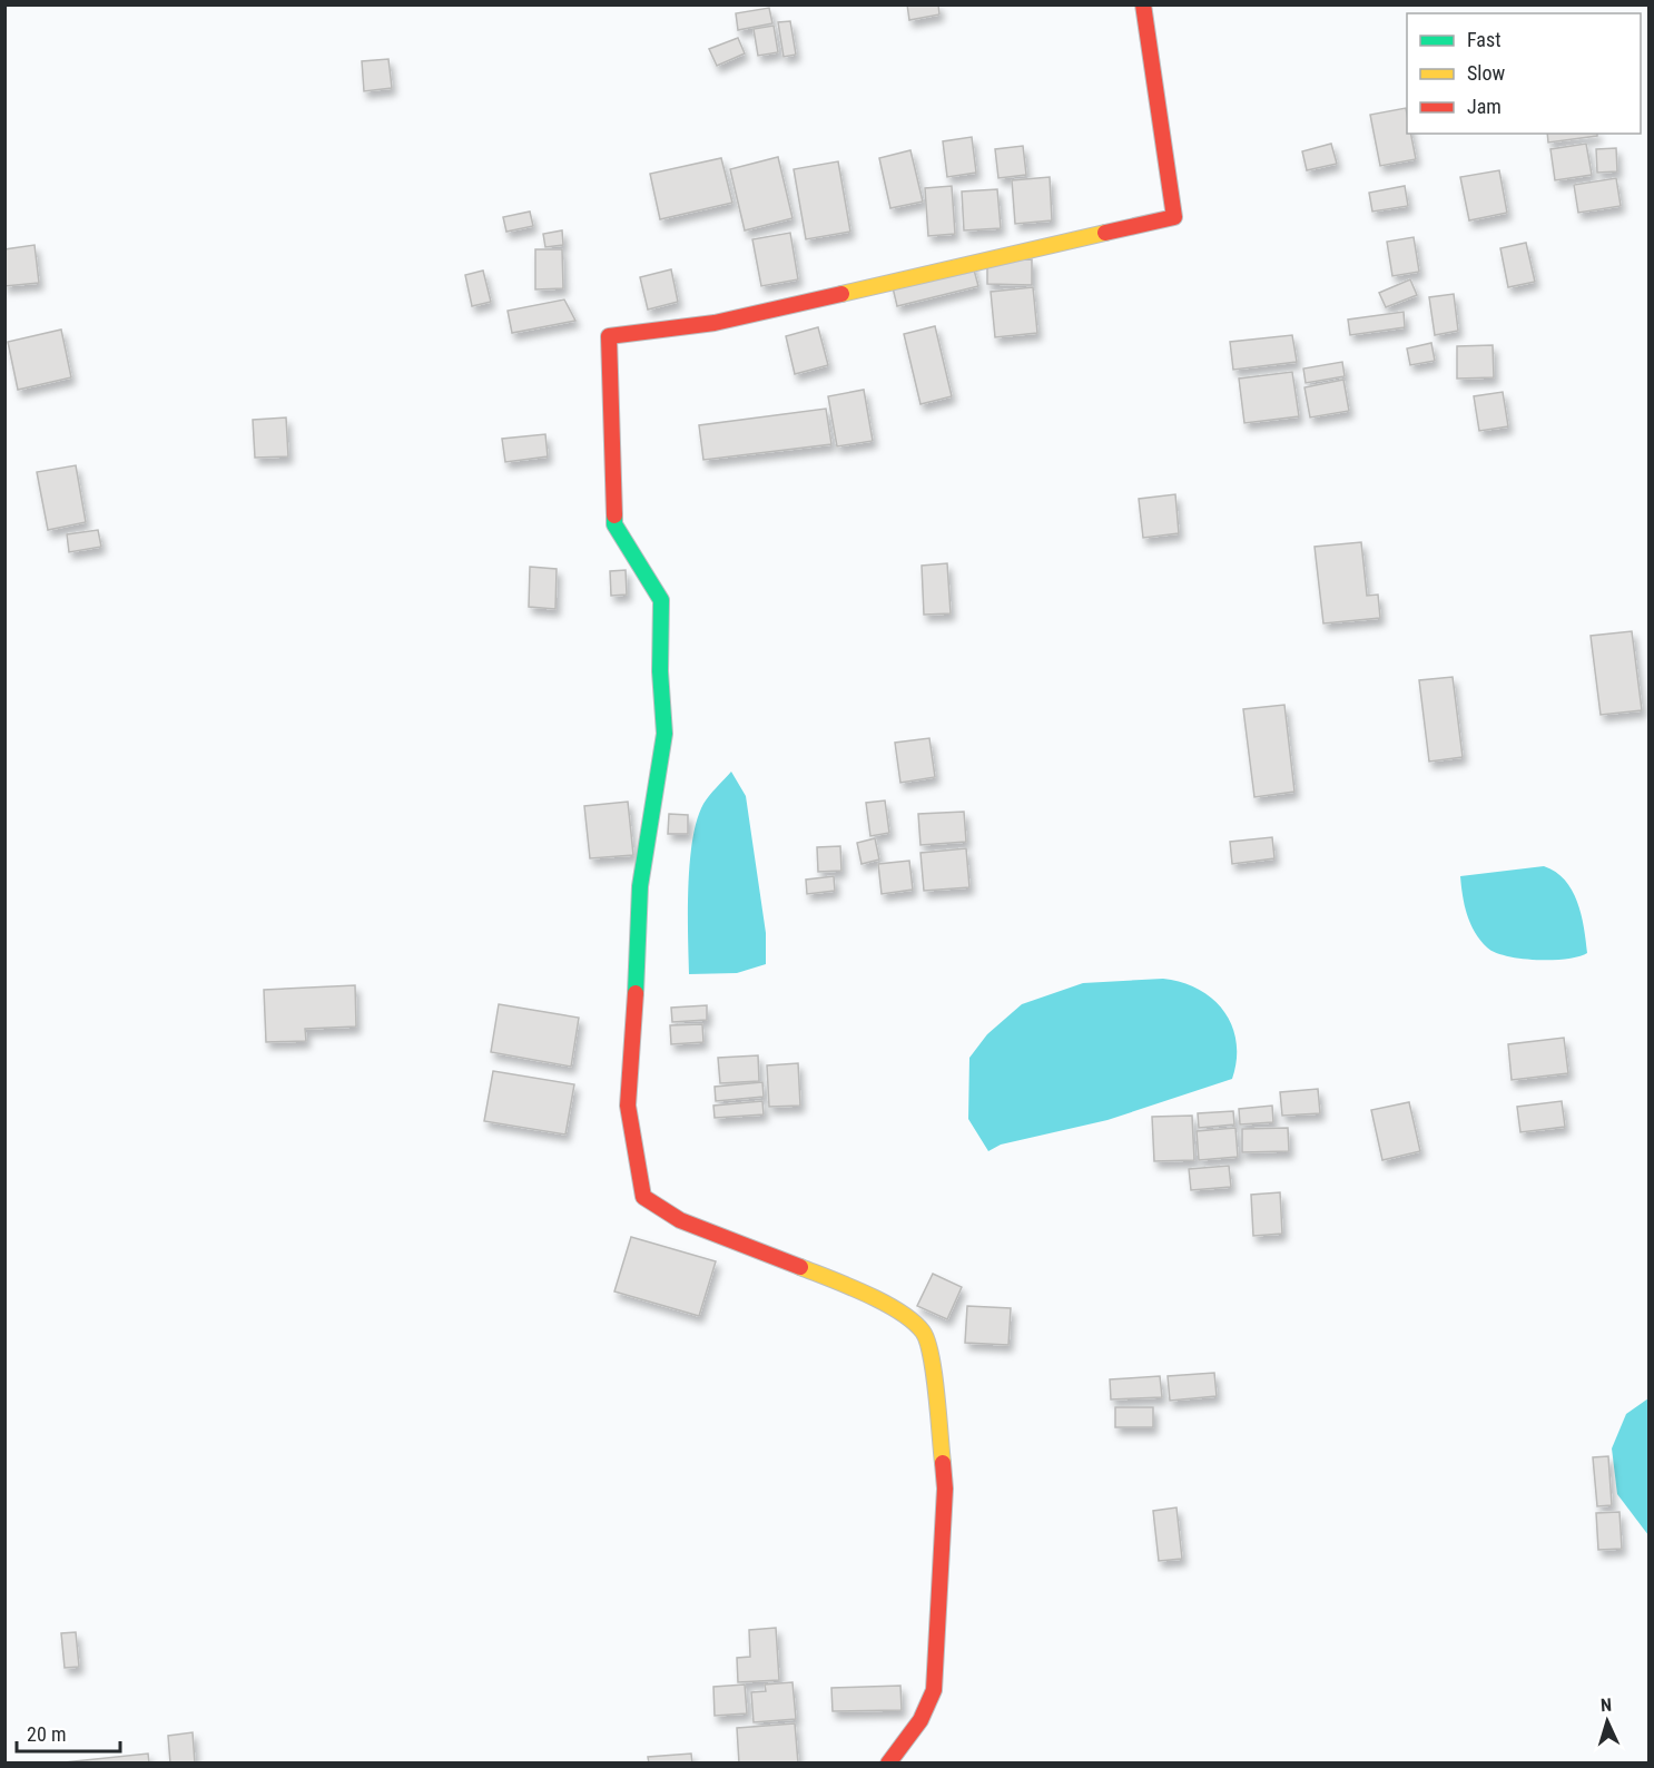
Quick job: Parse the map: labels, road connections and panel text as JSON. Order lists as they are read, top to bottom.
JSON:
{
  "legend": ["Fast", "Slow", "Jam"],
  "scale_bar": "20 m",
  "north": "top"
}
